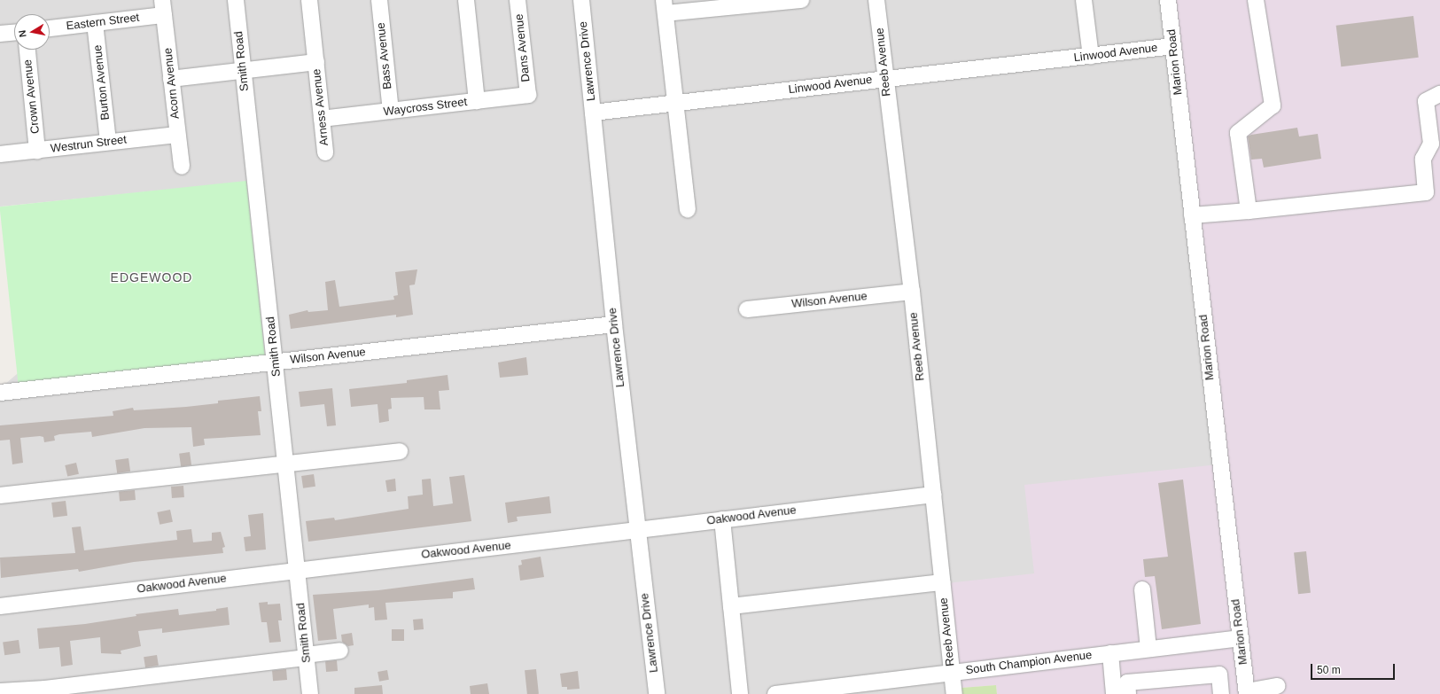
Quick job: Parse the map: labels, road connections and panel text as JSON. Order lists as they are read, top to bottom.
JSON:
{
  "streets": {
    "street": [
      "Eastern Street",
      "Dans Avenue",
      "Linwood Avenue",
      "Bass Avenue",
      "Smith Road",
      "Lawrence Drive",
      "Reeb Avenue",
      "Marion Road",
      "Burton Avenue",
      "Acorn Avenue",
      "Crown Avenue",
      "Arness Avenue",
      "Waycross Street",
      "Westrun Street",
      "Wilson Avenue",
      "Oakwood Avenue",
      "South Champion Avenue"
    ]
  },
  "crossings": [
    ["Eastern Street", "Burton Avenue"],
    ["Eastern Street", "Acorn Avenue"],
    ["Dans Avenue", "Waycross Street"],
    ["Linwood Avenue", "Lawrence Drive"],
    ["Linwood Avenue", "Reeb Avenue"],
    ["Linwood Avenue", "Marion Road"],
    ["Bass Avenue", "Waycross Street"],
    ["Smith Road", "Arness Avenue"],
    ["Smith Road", "Wilson Avenue"],
    ["Smith Road", "Oakwood Avenue"],
    ["Lawrence Drive", "Wilson Avenue"],
    ["Lawrence Drive", "Oakwood Avenue"],
    ["Reeb Avenue", "Wilson Avenue"],
    ["Reeb Avenue", "Oakwood Avenue"],
    ["Reeb Avenue", "South Champion Avenue"],
    ["Marion Road", "South Champion Avenue"],
    ["Burton Avenue", "Westrun Street"],
    ["Acorn Avenue", "Arness Avenue"],
    ["Acorn Avenue", "Westrun Street"],
    ["Crown Avenue", "Westrun Street"],
    ["Arness Avenue", "Waycross Street"]
  ],
  "districts": ["EDGEWOOD"],
  "scale_bar": "50 m",
  "north": "left"
}
